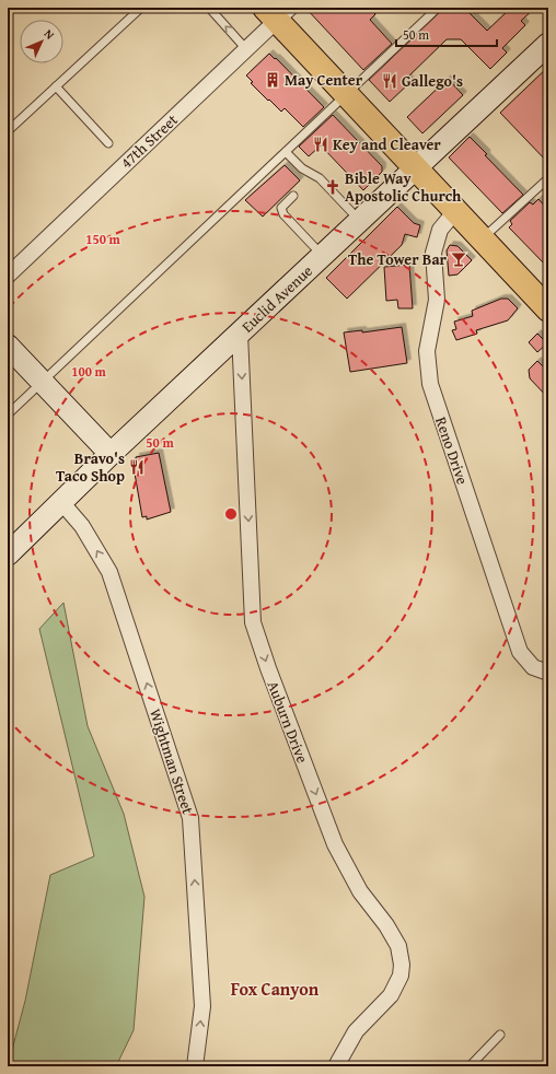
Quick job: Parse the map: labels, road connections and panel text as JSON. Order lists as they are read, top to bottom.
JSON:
{
  "streets": {
    "main road": ["Euclid Avenue"],
    "street": [
      "47th Street",
      "Reno Drive",
      "Auburn Drive",
      "Wightman Street"
    ]
  },
  "crossings": [
    ["Euclid Avenue", "Auburn Drive"],
    ["Euclid Avenue", "Wightman Street"]
  ],
  "one_way": ["Auburn Drive", "Wightman Street"],
  "districts": ["Fox Canyon"],
  "places": {
    "building": ["May Center"],
    "restaurant": ["Gallego's", "Key and Cleaver", "Bravo's Taco Shop"],
    "church": ["Bible Way Apostolic Church"],
    "bar": ["The Tower Bar"]
  },
  "scale_bar": "50 m",
  "north": "top right",
  "rings": ["150 m", "100 m", "50 m"]
}
